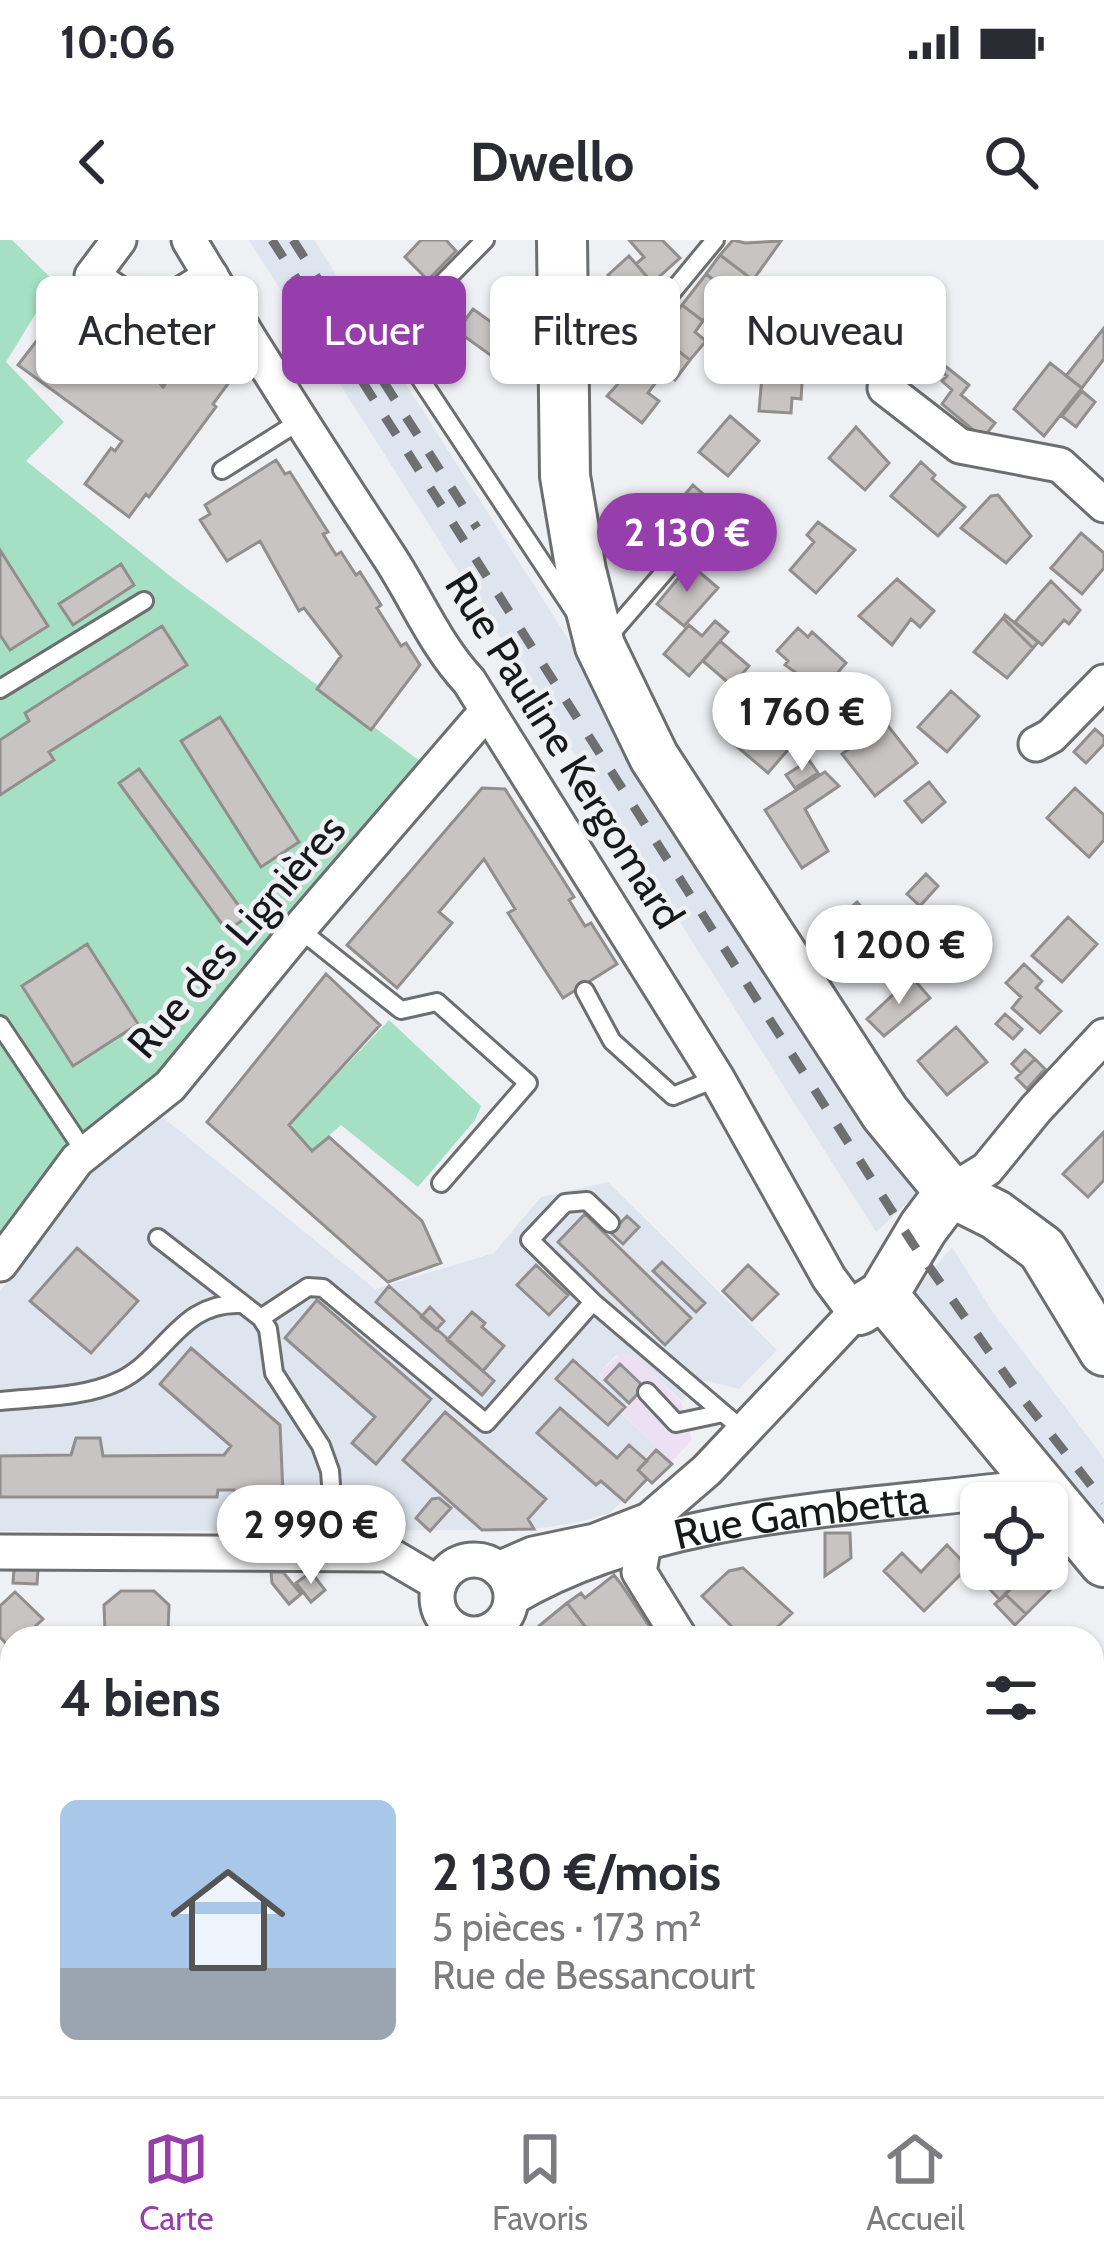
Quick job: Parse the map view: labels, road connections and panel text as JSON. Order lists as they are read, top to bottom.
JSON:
{
  "streets": {
    "street": ["Rue Pauline Kergomard", "Rue des Lignières", "Rue Gambetta"]
  },
  "crossings": [
    ["Rue Pauline Kergomard", "Rue des Lignières"]
  ],
  "page": {
    "status": "10:06",
    "header": "Dwello",
    "chip": [
      "Acheter",
      "Louer",
      "Filtres",
      "Nouveau"
    ],
    "price": [
      "2 130 €",
      "1 760 €",
      "1 200 €",
      "2 990 €"
    ],
    "heading": "4 biens",
    "list": [
      {
        "name": "2 130 €/mois",
        "note": "5 pièces · 173 m² · Rue de Bessancourt"
      }
    ],
    "tabs": ["Carte", "Favoris", "Accueil"]
  }
}
